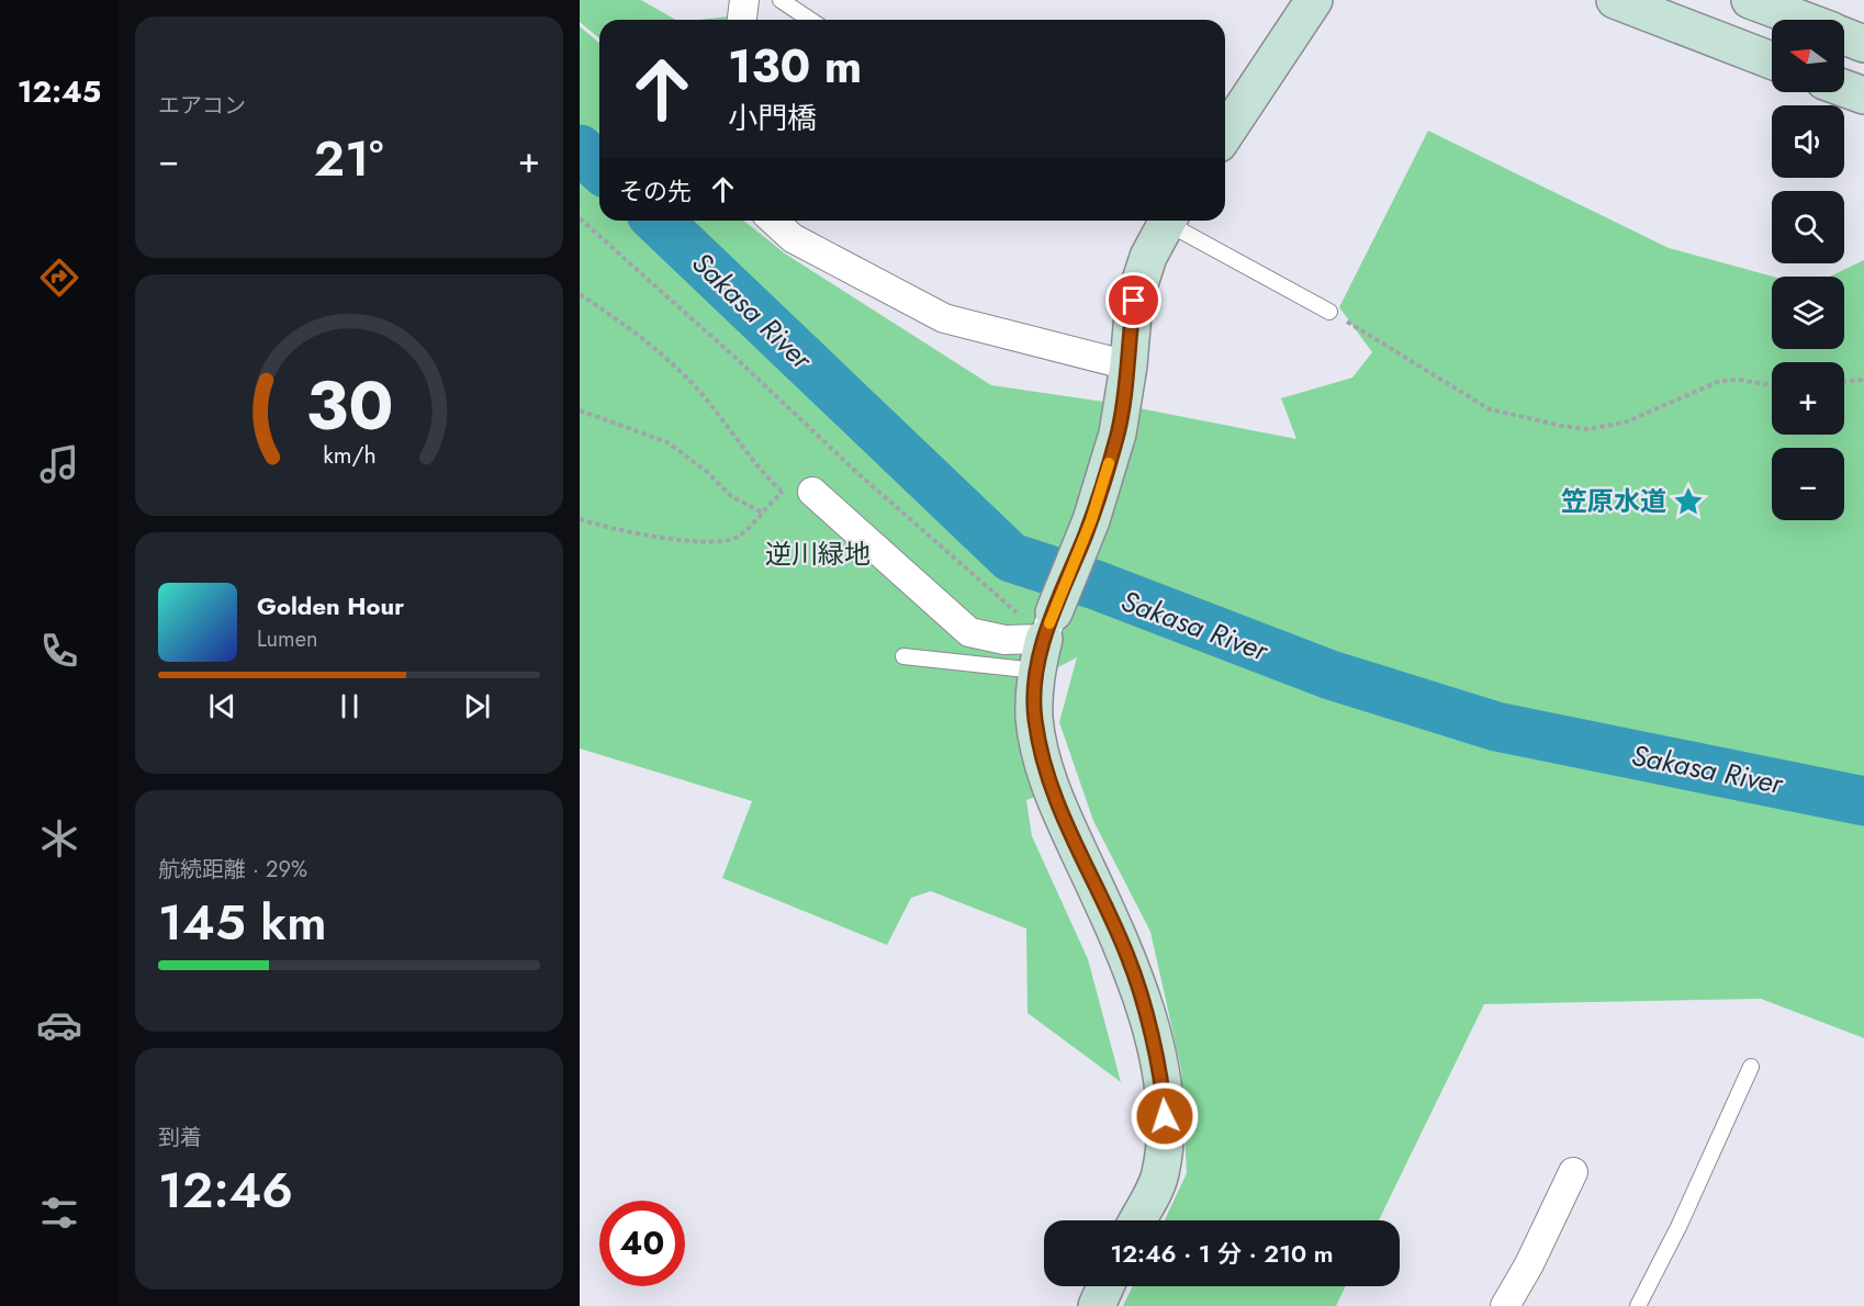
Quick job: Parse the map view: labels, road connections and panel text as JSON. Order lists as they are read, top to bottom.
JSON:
{
  "water": ["Sakasa River"],
  "parks": ["逆川緑地"],
  "places": {
    "place": ["笠原水道"]
  },
  "north": "left",
  "page": {
    "tabs": "12:45",
    "tile": [
      "エアコン",
      ["航続距離 · 29%", "145 km"],
      ["到着", "12:46"]
    ],
    "map_buttons": ["+", "−"],
    "turn": ["130 m", "小門橋"],
    "heat": ["−", "21°", "+"],
    "then": "その先",
    "song": ["Golden Hour", "Lumen"],
    "limit": "40",
    "trip": "12:46 · 1 分 · 210 m",
    "gauge": ["30", "km/h"]
  }
}
